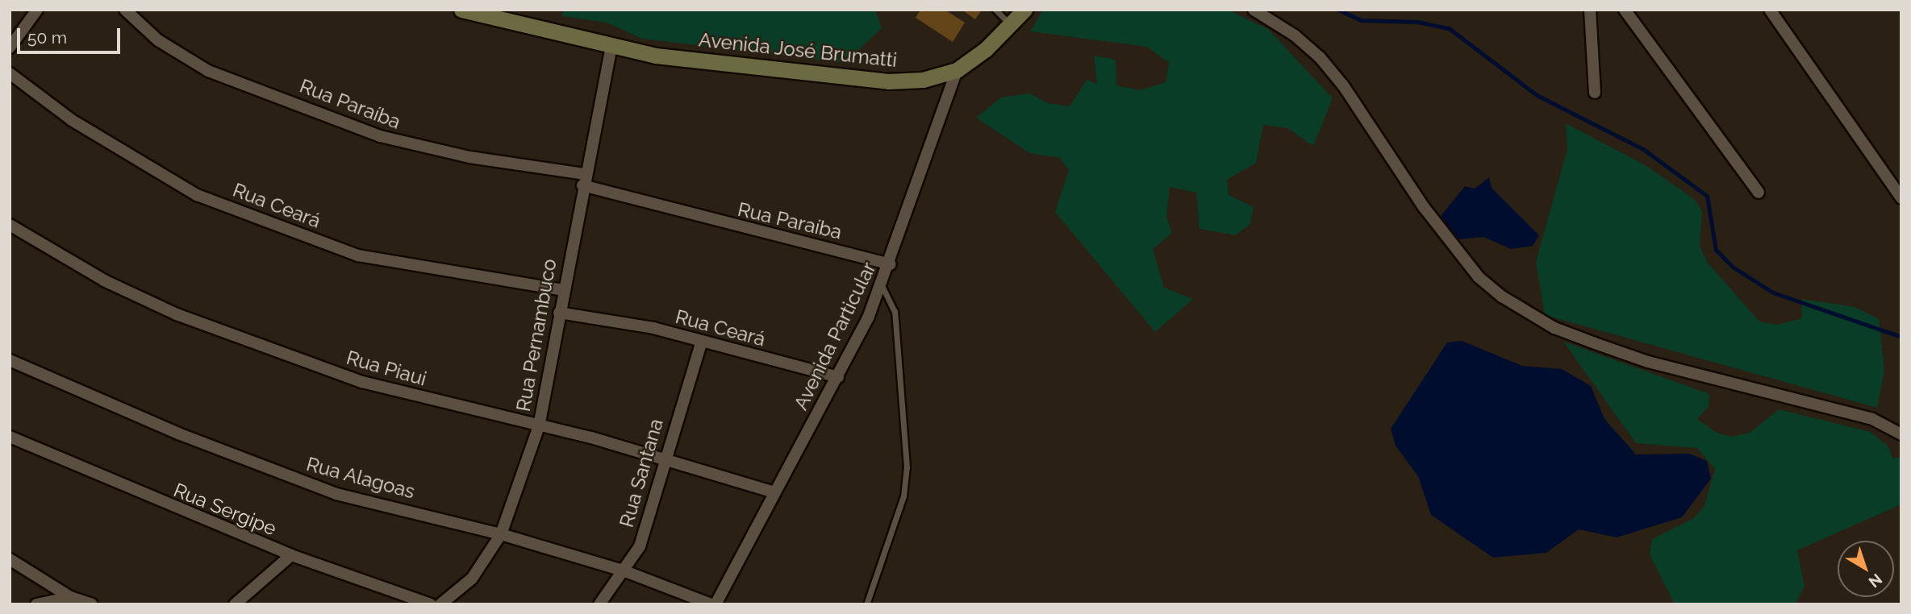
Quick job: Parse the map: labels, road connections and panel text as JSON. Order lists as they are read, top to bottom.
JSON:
{
  "streets": {
    "main road": ["Avenida José Brumatti"],
    "street": [
      "Rua Paraíba",
      "Rua Ceará",
      "Rua Pernambuco",
      "Avenida Particular",
      "Rua Piaui",
      "Rua Santana",
      "Rua Alagoas",
      "Rua Sergipe"
    ]
  },
  "crossings": [
    ["Avenida José Brumatti", "Rua Pernambuco"],
    ["Avenida José Brumatti", "Avenida Particular"],
    ["Rua Paraíba", "Rua Pernambuco"],
    ["Rua Paraíba", "Avenida Particular"],
    ["Rua Ceará", "Rua Pernambuco"],
    ["Rua Ceará", "Avenida Particular"],
    ["Rua Ceará", "Rua Santana"],
    ["Rua Pernambuco", "Rua Piaui"],
    ["Rua Pernambuco", "Rua Alagoas"],
    ["Avenida Particular", "Rua Piaui"],
    ["Rua Piaui", "Rua Santana"],
    ["Rua Santana", "Rua Alagoas"]
  ],
  "scale_bar": "50 m",
  "north": "bottom right"
}
